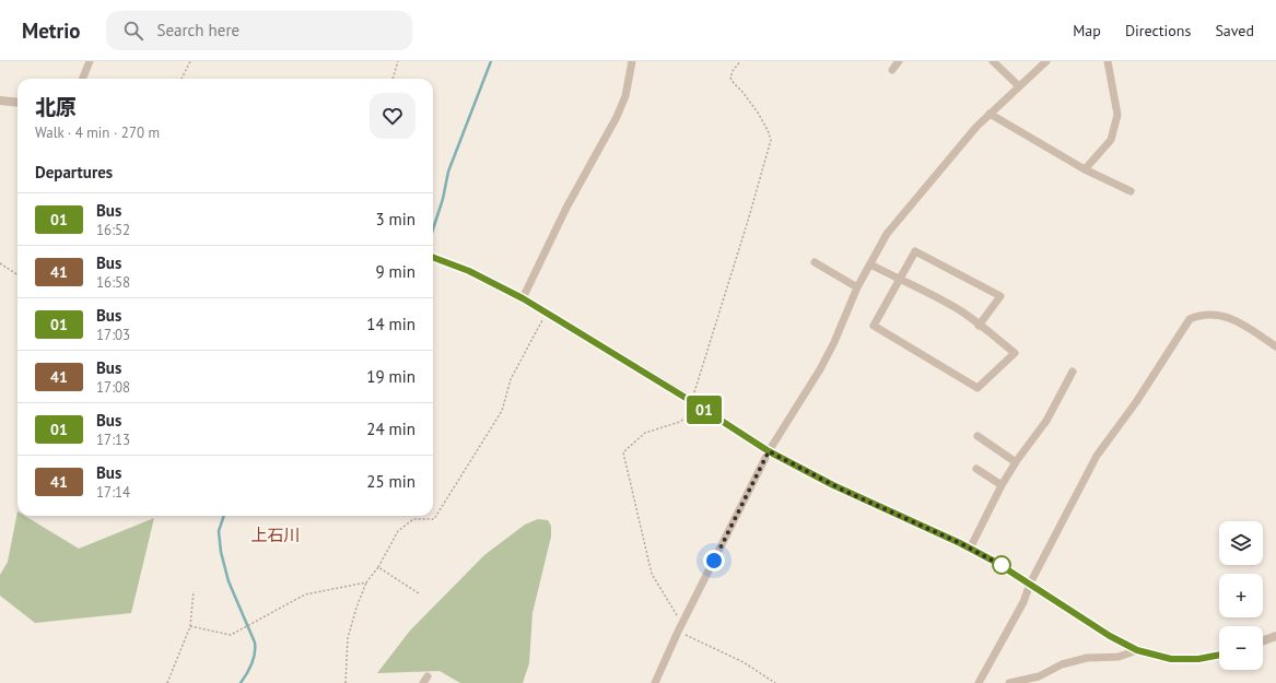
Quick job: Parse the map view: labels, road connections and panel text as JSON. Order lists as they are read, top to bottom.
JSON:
{
  "districts": ["上石川"],
  "lines": ["bus line 01"],
  "page": {
    "header": "Metrio",
    "search": "Search here",
    "nav": ["Map", "Directions", "Saved"],
    "on_map": "01",
    "heading": [
      ["北原", "Walk · 4 min · 270 m"],
      "Departures"
    ],
    "list": [
      {
        "mark": "01",
        "name": "Bus",
        "note": "16:52",
        "value": "3 min"
      },
      {
        "mark": "41",
        "name": "Bus",
        "note": "16:58",
        "value": "9 min"
      },
      {
        "mark": "01",
        "name": "Bus",
        "note": "17:03",
        "value": "14 min"
      },
      {
        "mark": "41",
        "name": "Bus",
        "note": "17:08",
        "value": "19 min"
      },
      {
        "mark": "01",
        "name": "Bus",
        "note": "17:13",
        "value": "24 min"
      },
      {
        "mark": "41",
        "name": "Bus",
        "note": "17:14",
        "value": "25 min"
      }
    ],
    "map_buttons": ["+", "−"]
  }
}
